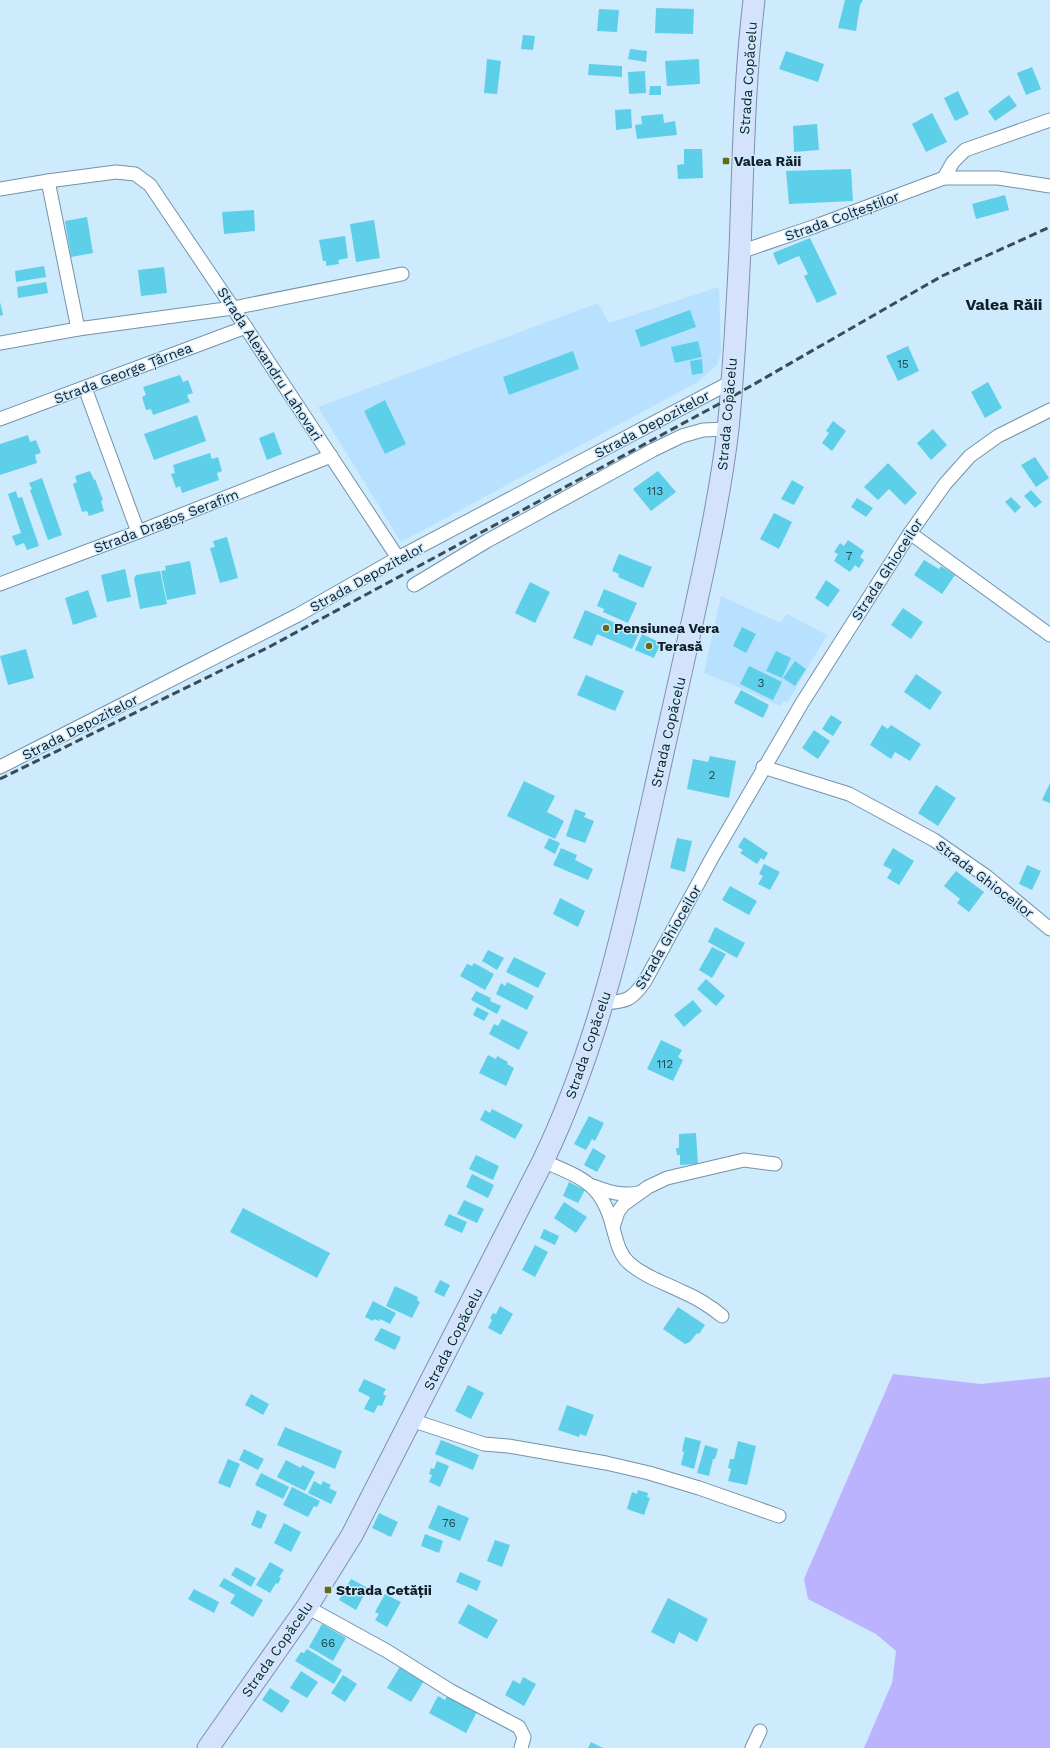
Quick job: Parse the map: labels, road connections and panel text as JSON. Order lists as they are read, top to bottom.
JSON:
{
  "streets": {
    "main road": ["Strada Copăcelu"],
    "street": [
      "Strada Colțeștilor",
      "Strada Alexandru Lahovari",
      "Strada George Țârnea",
      "Strada Depozitelor",
      "Strada Dragoș Serafim",
      "Strada Ghioceilor"
    ]
  },
  "crossings": [
    ["Strada Copăcelu", "Strada Colțeștilor"],
    ["Strada Copăcelu", "Strada Depozitelor"],
    ["Strada Copăcelu", "Strada Ghioceilor"],
    ["Strada Alexandru Lahovari", "Strada George Țârnea"],
    ["Strada Alexandru Lahovari", "Strada Depozitelor"],
    ["Strada Alexandru Lahovari", "Strada Dragoș Serafim"]
  ],
  "districts": ["Valea Răii"],
  "places": {
    "transit": ["Valea Răii", "Strada Cetății"],
    "other": ["Pensiunea Vera", "Terasă"]
  },
  "house_numbers": [
    "15",
    "113",
    "7",
    "3",
    "2",
    "112",
    "76",
    "66"
  ]
}
